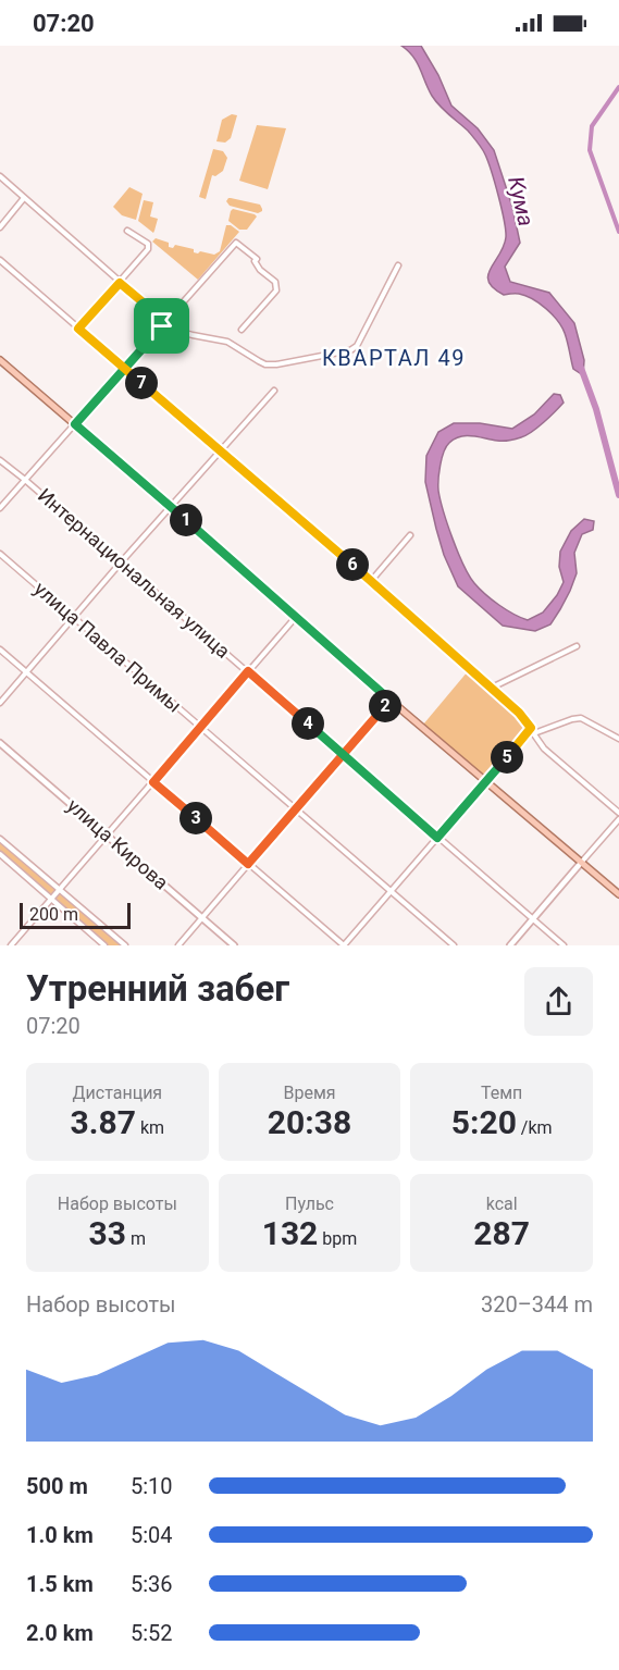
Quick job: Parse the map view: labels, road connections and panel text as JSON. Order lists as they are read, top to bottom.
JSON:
{
  "streets": {
    "street": ["Интернациональная улица", "улица Павла Примы", "улица Кирова"]
  },
  "districts": ["КВАРТАЛ 49"],
  "water": ["Кума"],
  "scale_bar": "200 m",
  "page": {
    "status": "07:20",
    "pins": [
      "7",
      "1",
      "6",
      "2",
      "4",
      "5",
      "3"
    ],
    "scale": "200 m",
    "heading": ["Утренний забег", "07:20"],
    "stats": [
      ["Дистанция", "3.87 km"],
      ["Время", "20:38"],
      ["Темп", "5:20 /km"],
      ["Набор высоты", "33 m"],
      ["Пульс", "132 bpm"],
      ["kcal", "287"]
    ],
    "chart": ["Набор высоты", "320–344 m"],
    "list": [
      {
        "name": "500 m",
        "note": "5:10"
      },
      {
        "name": "1.0 km",
        "note": "5:04"
      },
      {
        "name": "1.5 km",
        "note": "5:36"
      },
      {
        "name": "2.0 km",
        "note": "5:52"
      }
    ]
  }
}
